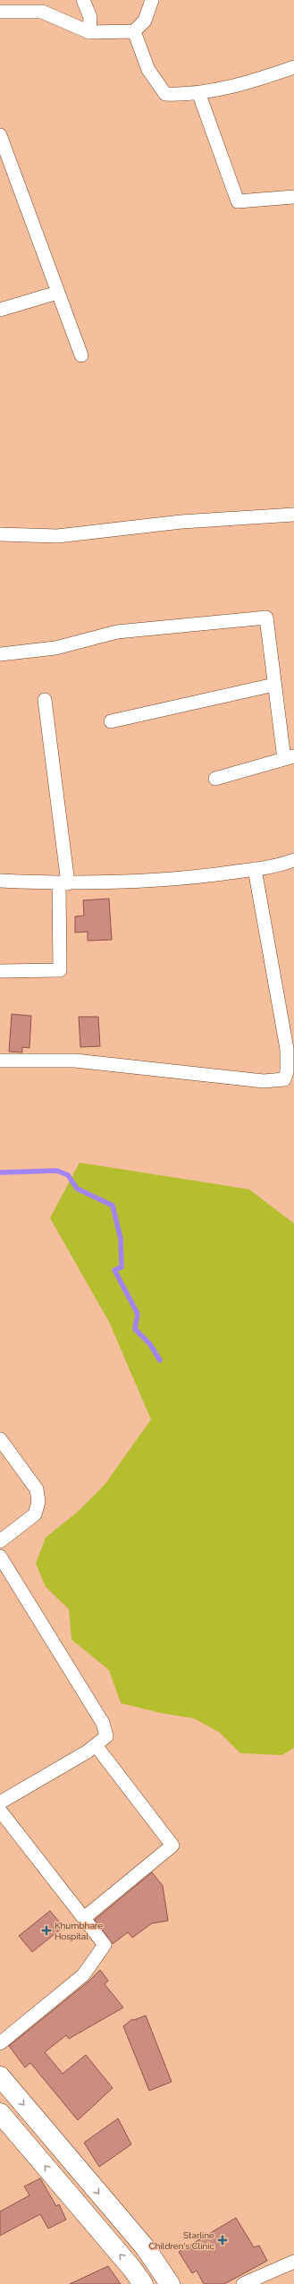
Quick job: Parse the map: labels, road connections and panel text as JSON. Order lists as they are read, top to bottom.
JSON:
{
  "places": {
    "health": ["Khumbhare Hospital", "Starline Children's Clinic"]
  }
}
